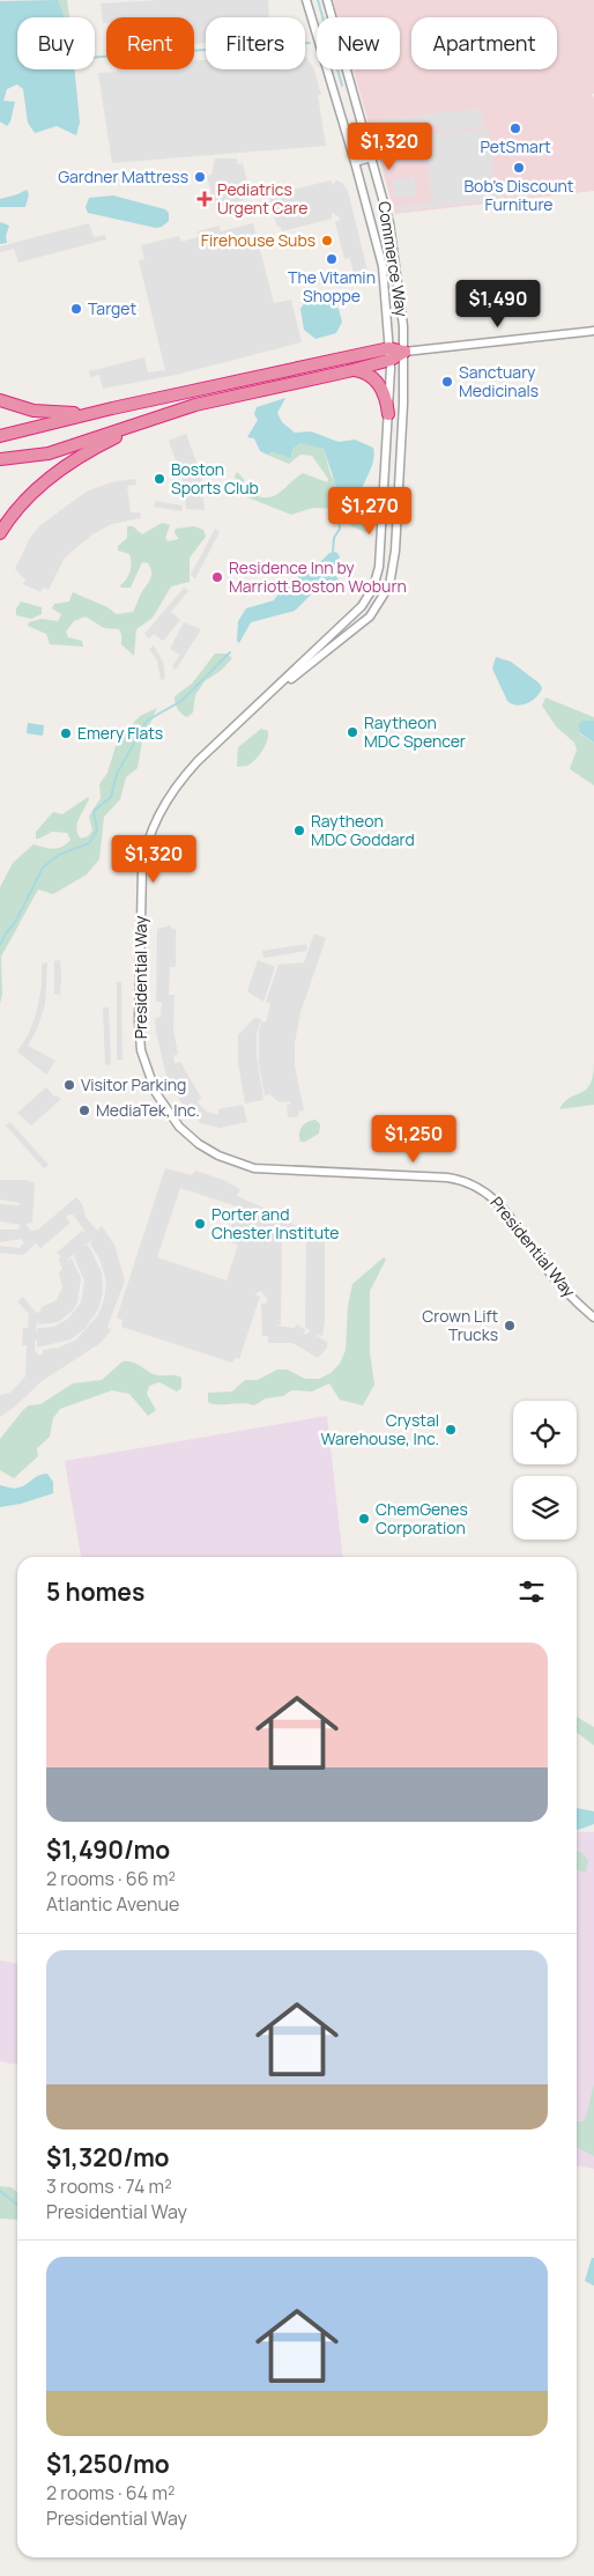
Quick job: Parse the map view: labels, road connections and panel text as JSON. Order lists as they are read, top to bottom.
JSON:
{
  "streets": {
    "street": ["Commerce Way", "Presidential Way"]
  },
  "crossings": [
    ["Commerce Way", "Presidential Way"]
  ],
  "places": {
    "other": [
      "PetSmart",
      "Bob's Discount Furniture",
      "Gardner Mattress",
      "Firehouse Subs",
      "The Vitamin Shoppe",
      "Target",
      "Sanctuary Medicinals",
      "Boston Sports Club",
      "Residence Inn by Marriott Boston Woburn",
      "Raytheon MDC Spencer",
      "Emery Flats",
      "Raytheon MDC Goddard",
      "Visitor Parking",
      "MediaTek, Inc.",
      "Porter and Chester Institute",
      "Crown Lift Trucks",
      "Crystal Warehouse, Inc.",
      "ChemGenes Corporation"
    ],
    "health": ["Pediatrics Urgent Care"]
  },
  "page": {
    "chip": [
      "Buy",
      "Rent",
      "Filters",
      "New",
      "Apartment"
    ],
    "price": [
      "$1,320",
      "$1,490",
      "$1,270",
      "$1,320",
      "$1,250"
    ],
    "heading": "5 homes",
    "list": [
      {
        "name": "$1,490/mo",
        "note": "2 rooms · 66 m² · Atlantic Avenue"
      },
      {
        "name": "$1,320/mo",
        "note": "3 rooms · 74 m² · Presidential Way"
      },
      {
        "name": "$1,250/mo",
        "note": "2 rooms · 64 m² · Presidential Way"
      }
    ]
  }
}
